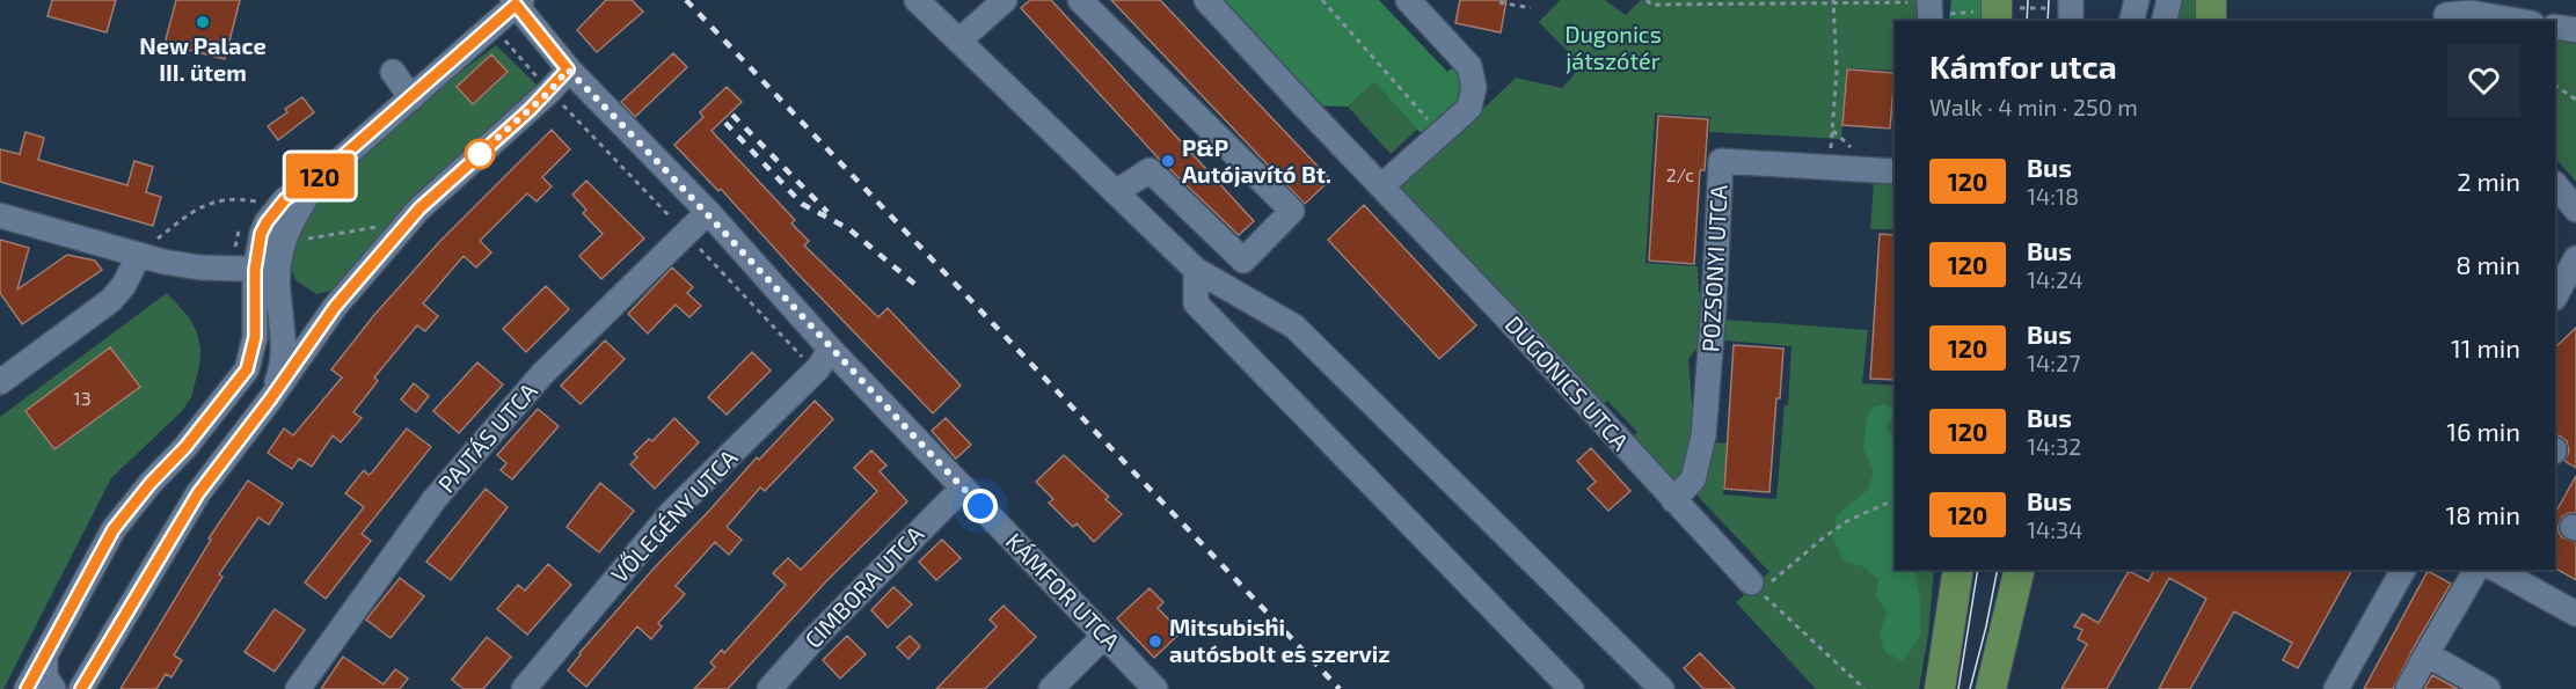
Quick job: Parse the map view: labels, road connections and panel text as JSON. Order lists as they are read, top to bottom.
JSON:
{
  "streets": {
    "street": [
      "POZSONYI UTCA",
      "DUGONICS UTCA",
      "PAJTÁS UTCA",
      "VŐLEGÉNY UTCA",
      "CIMBORA UTCA",
      "KÁMFOR UTCA"
    ]
  },
  "crossings": [
    ["POZSONYI UTCA", "DUGONICS UTCA"],
    ["PAJTÁS UTCA", "KÁMFOR UTCA"],
    ["VŐLEGÉNY UTCA", "KÁMFOR UTCA"],
    ["CIMBORA UTCA", "KÁMFOR UTCA"]
  ],
  "parks": ["Dugonics játszótér"],
  "places": ["New Palace III. ütem", "P&P Autójavító Bt.", "Mitsubishi autósbolt es szerviz"],
  "lines": ["bus line 120"],
  "house_numbers": ["2/c", "13"],
  "page": {
    "on_map": "120",
    "heading": ["Kámfor utca", "Walk · 4 min · 250 m"],
    "list": [
      {
        "mark": "120",
        "name": "Bus",
        "note": "14:18",
        "value": "2 min"
      },
      {
        "mark": "120",
        "name": "Bus",
        "note": "14:24",
        "value": "8 min"
      },
      {
        "mark": "120",
        "name": "Bus",
        "note": "14:27",
        "value": "11 min"
      },
      {
        "mark": "120",
        "name": "Bus",
        "note": "14:32",
        "value": "16 min"
      },
      {
        "mark": "120",
        "name": "Bus",
        "note": "14:34",
        "value": "18 min"
      }
    ]
  }
}
